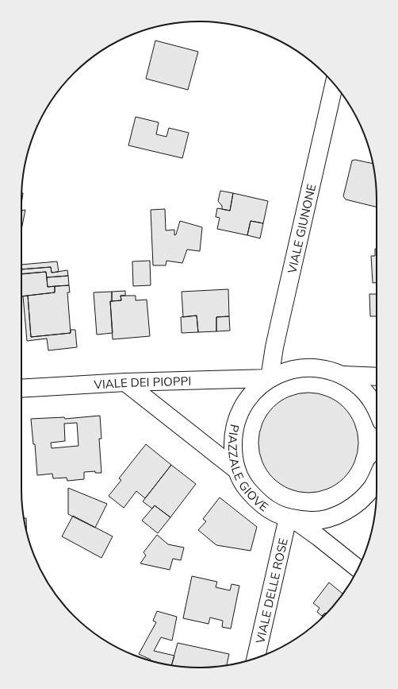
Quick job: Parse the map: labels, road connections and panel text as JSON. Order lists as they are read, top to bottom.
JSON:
{
  "streets": {
    "street": [
      "VIALE GIUNONE",
      "VIALE DEI PIOPPI",
      "PIAZZALE GIOVE",
      "VIALE DELLE ROSE"
    ]
  },
  "crossings": [
    ["VIALE GIUNONE", "VIALE DEI PIOPPI"],
    ["VIALE GIUNONE", "PIAZZALE GIOVE"],
    ["VIALE DEI PIOPPI", "PIAZZALE GIOVE"],
    ["PIAZZALE GIOVE", "VIALE DELLE ROSE"]
  ]
}
